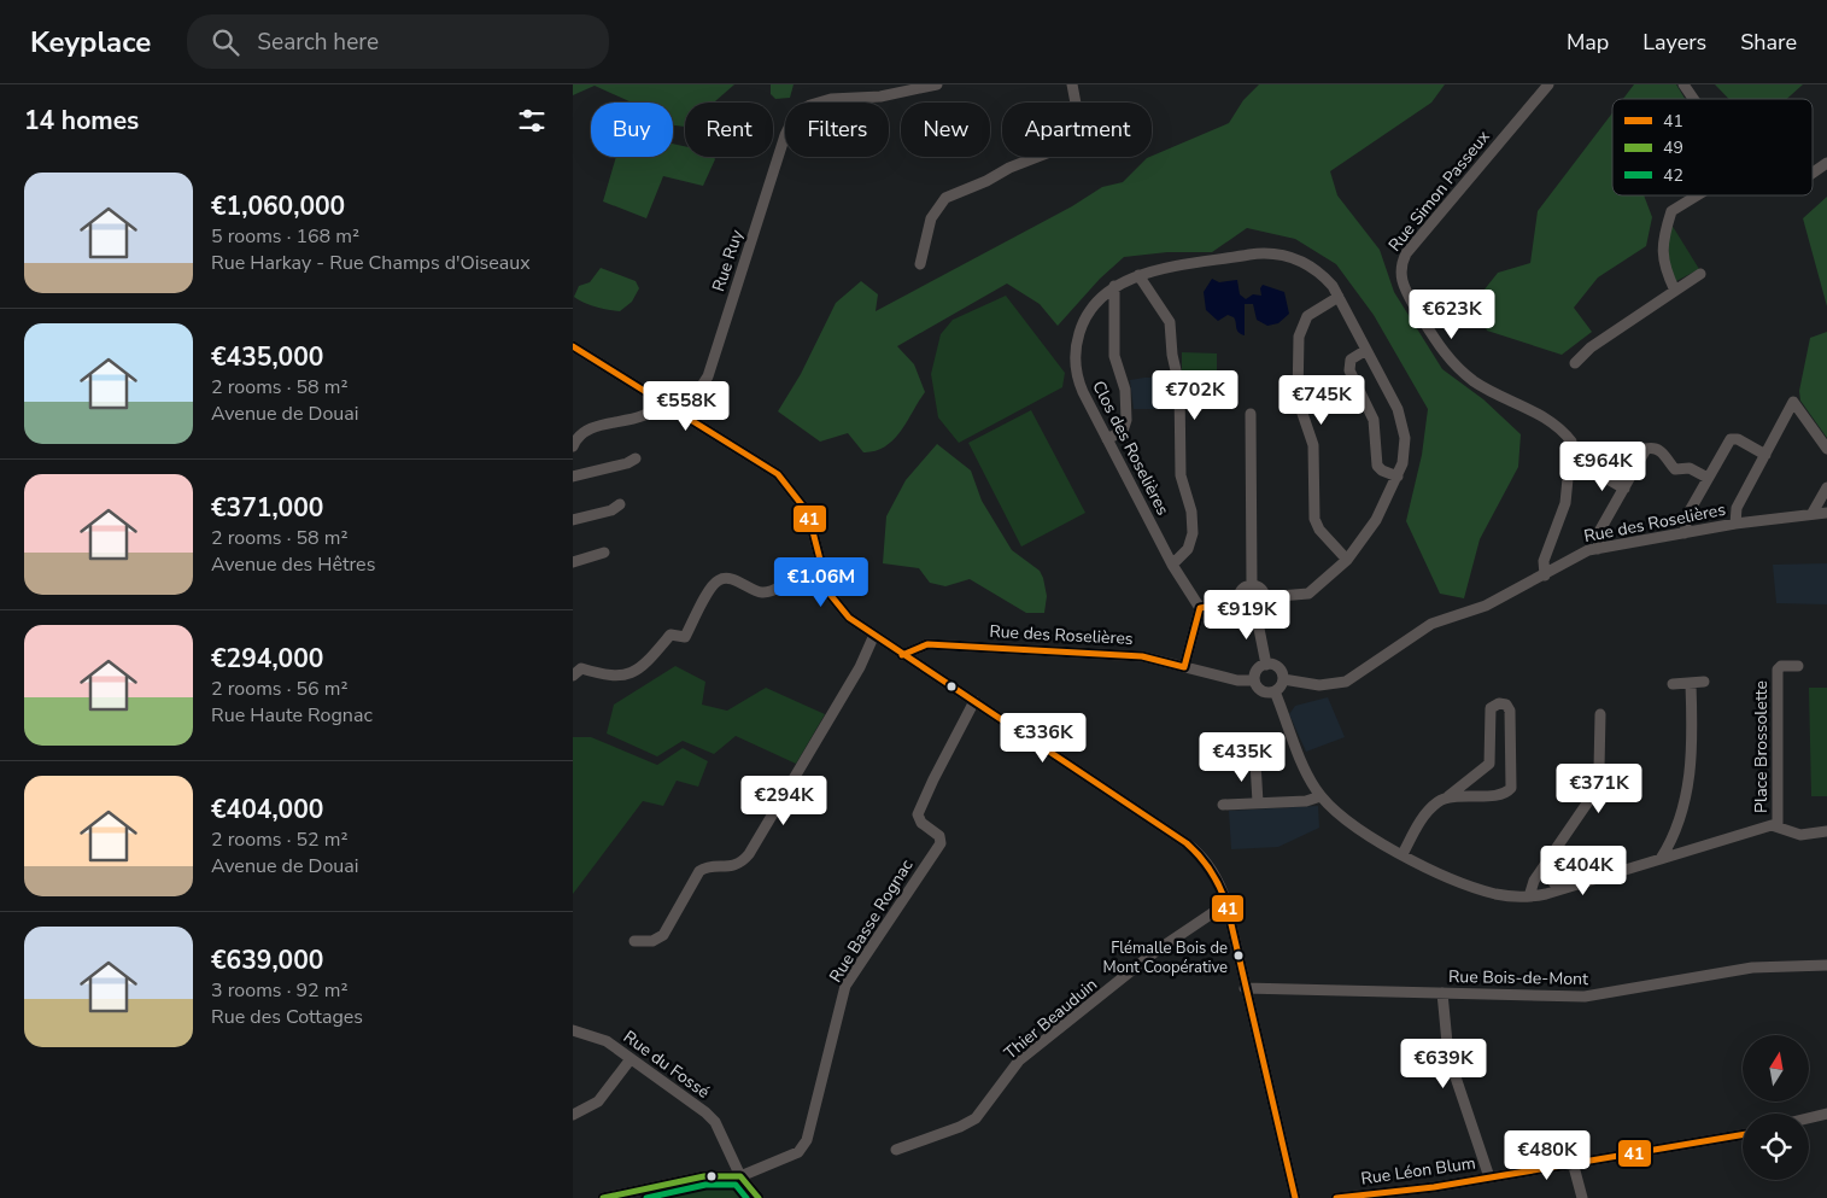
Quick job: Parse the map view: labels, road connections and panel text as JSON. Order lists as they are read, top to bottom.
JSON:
{
  "streets": {
    "street": [
      "Rue Simon Passeux",
      "Rue Ruy",
      "Clos des Roselières",
      "Rue des Roselières",
      "Place Brossolette",
      "Rue Basse Rognac",
      "Rue Bois-de-Mont",
      "Thier Beauduin",
      "Rue du Fossé",
      "Rue Léon Blum"
    ]
  },
  "crossings": [
    ["Rue Simon Passeux", "Rue des Roselières"],
    ["Rue Basse Rognac", "Rue du Fossé"]
  ],
  "places": ["Flémalle Bois de Mont Coopérative"],
  "lines": ["transit line 41", "transit line 49", "transit line 42"],
  "legend": ["41", "49", "42"],
  "north": "top",
  "page": {
    "header": "Keyplace",
    "search": "Search here",
    "nav": ["Map", "Layers", "Share"],
    "heading": "14 homes",
    "chip": [
      "Buy",
      "Rent",
      "Filters",
      "New",
      "Apartment"
    ],
    "list": [
      {
        "name": "€1,060,000",
        "note": "5 rooms · 168 m² · Rue Harkay - Rue Champs d'Oiseaux"
      },
      {
        "name": "€435,000",
        "note": "2 rooms · 58 m² · Avenue de Douai"
      },
      {
        "name": "€371,000",
        "note": "2 rooms · 58 m² · Avenue des Hêtres"
      },
      {
        "name": "€294,000",
        "note": "2 rooms · 56 m² · Rue Haute Rognac"
      },
      {
        "name": "€404,000",
        "note": "2 rooms · 52 m² · Avenue de Douai"
      },
      {
        "name": "€639,000",
        "note": "3 rooms · 92 m² · Rue des Cottages"
      }
    ],
    "price": [
      "€623K",
      "€702K",
      "€745K",
      "€558K",
      "€964K",
      "€1.06M",
      "€919K",
      "€336K",
      "€435K",
      "€371K",
      "€294K",
      "€404K",
      "€639K",
      "€480K"
    ]
  }
}
